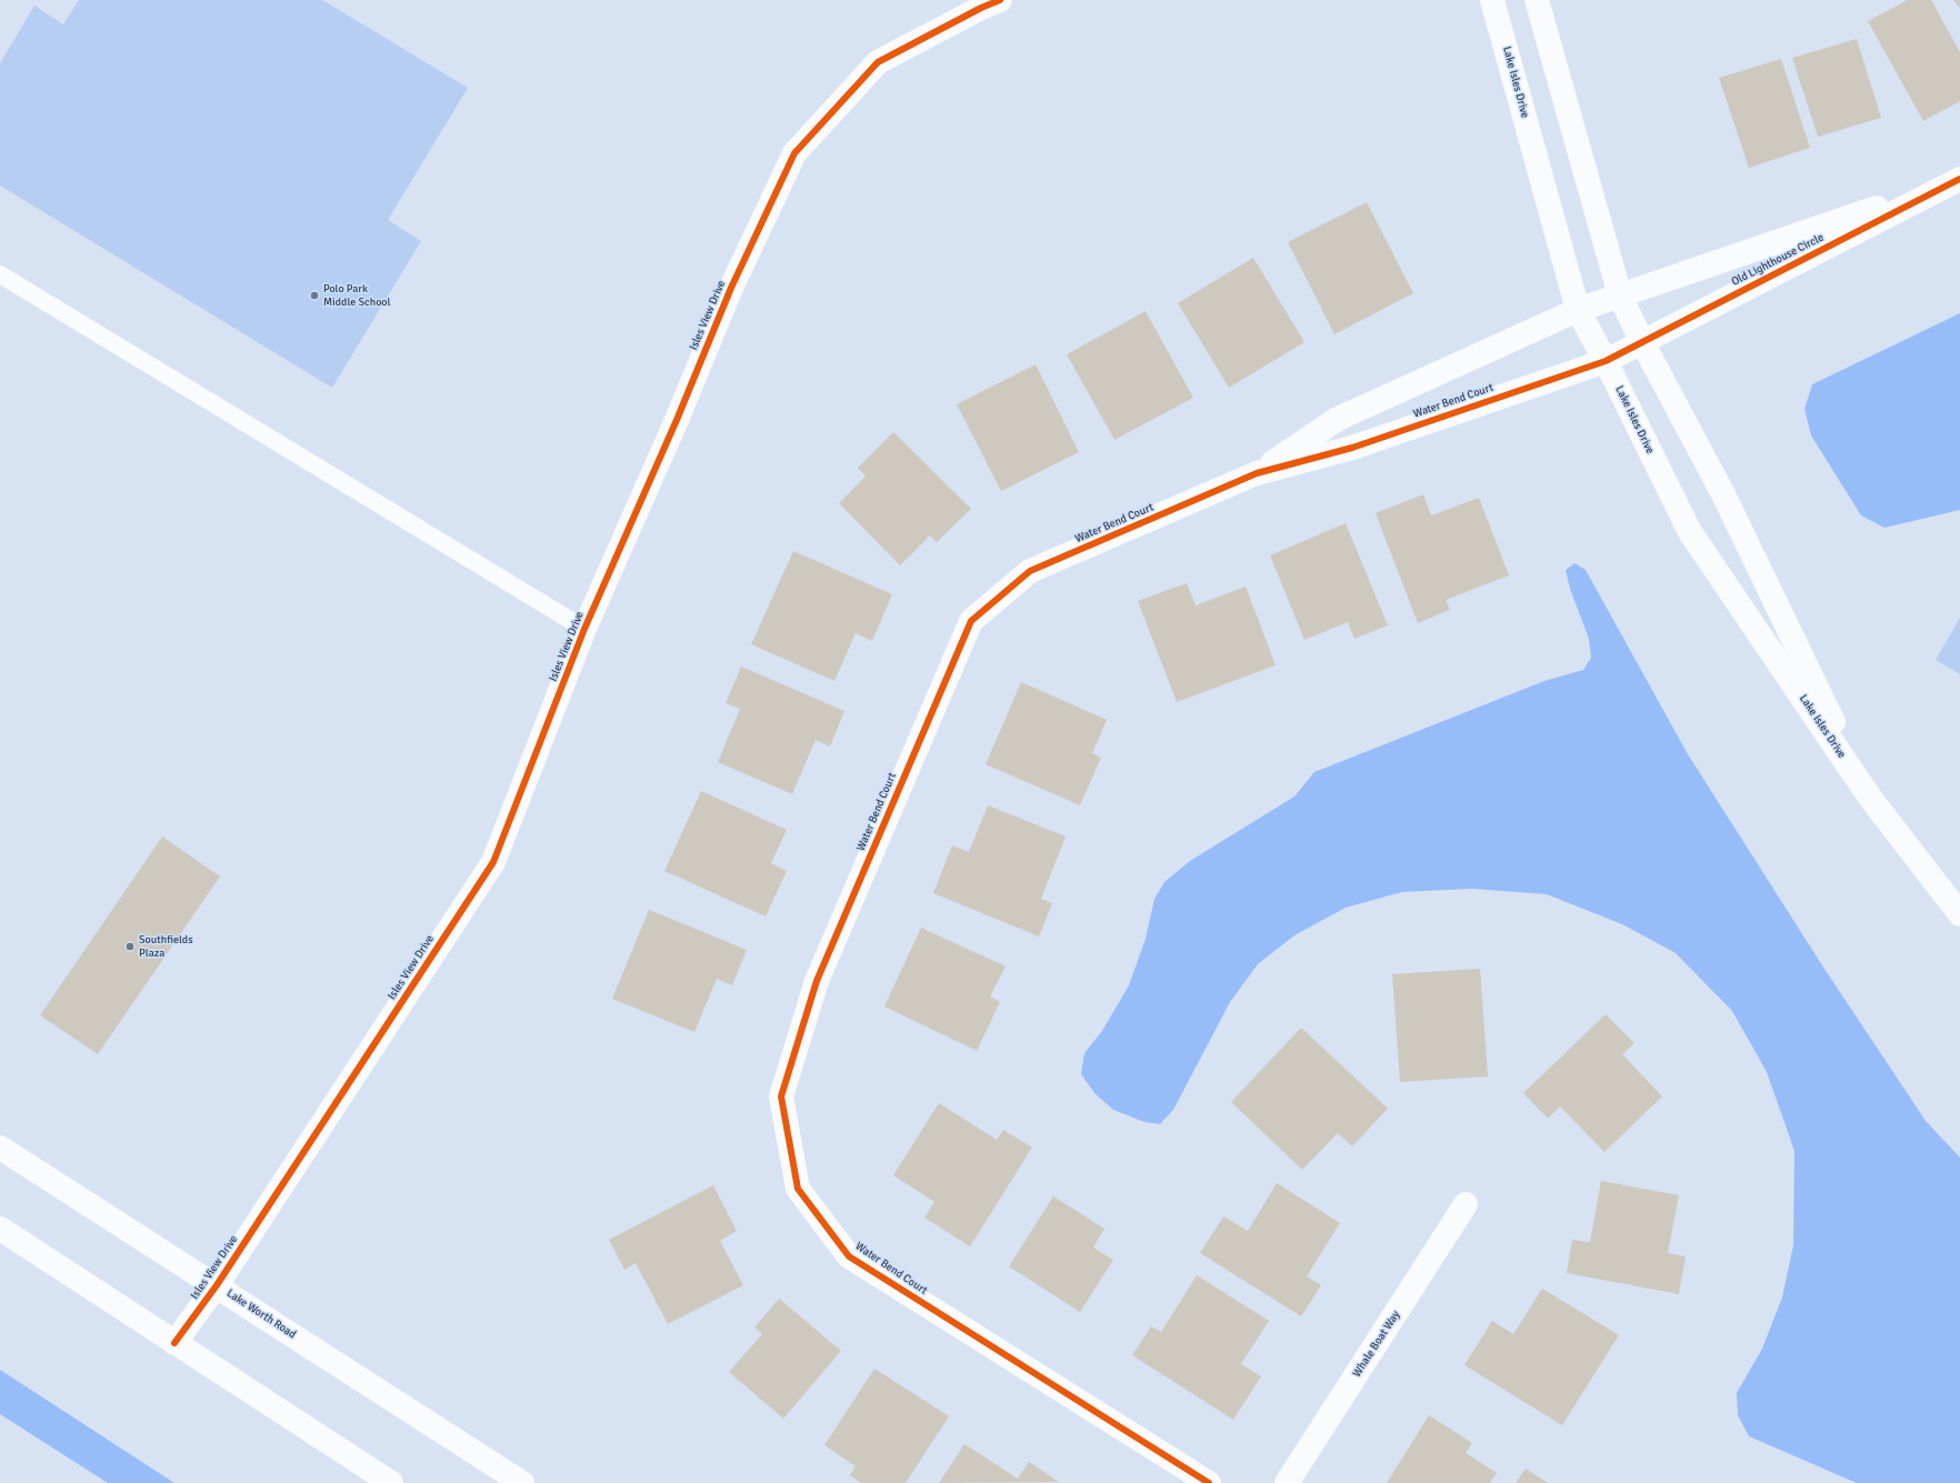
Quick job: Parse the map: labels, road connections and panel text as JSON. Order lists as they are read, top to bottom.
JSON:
{
  "streets": {
    "street": [
      "Lake Isles Drive",
      "Old Lighthouse Circle",
      "Isles View Drive",
      "Water Bend Court",
      "Lake Worth Road",
      "Whale Boat Way"
    ]
  },
  "crossings": [
    ["Lake Isles Drive", "Old Lighthouse Circle"],
    ["Lake Isles Drive", "Water Bend Court"],
    ["Old Lighthouse Circle", "Water Bend Court"],
    ["Isles View Drive", "Lake Worth Road"]
  ],
  "places": ["Polo Park Middle School", "Southfields Plaza"]
}
